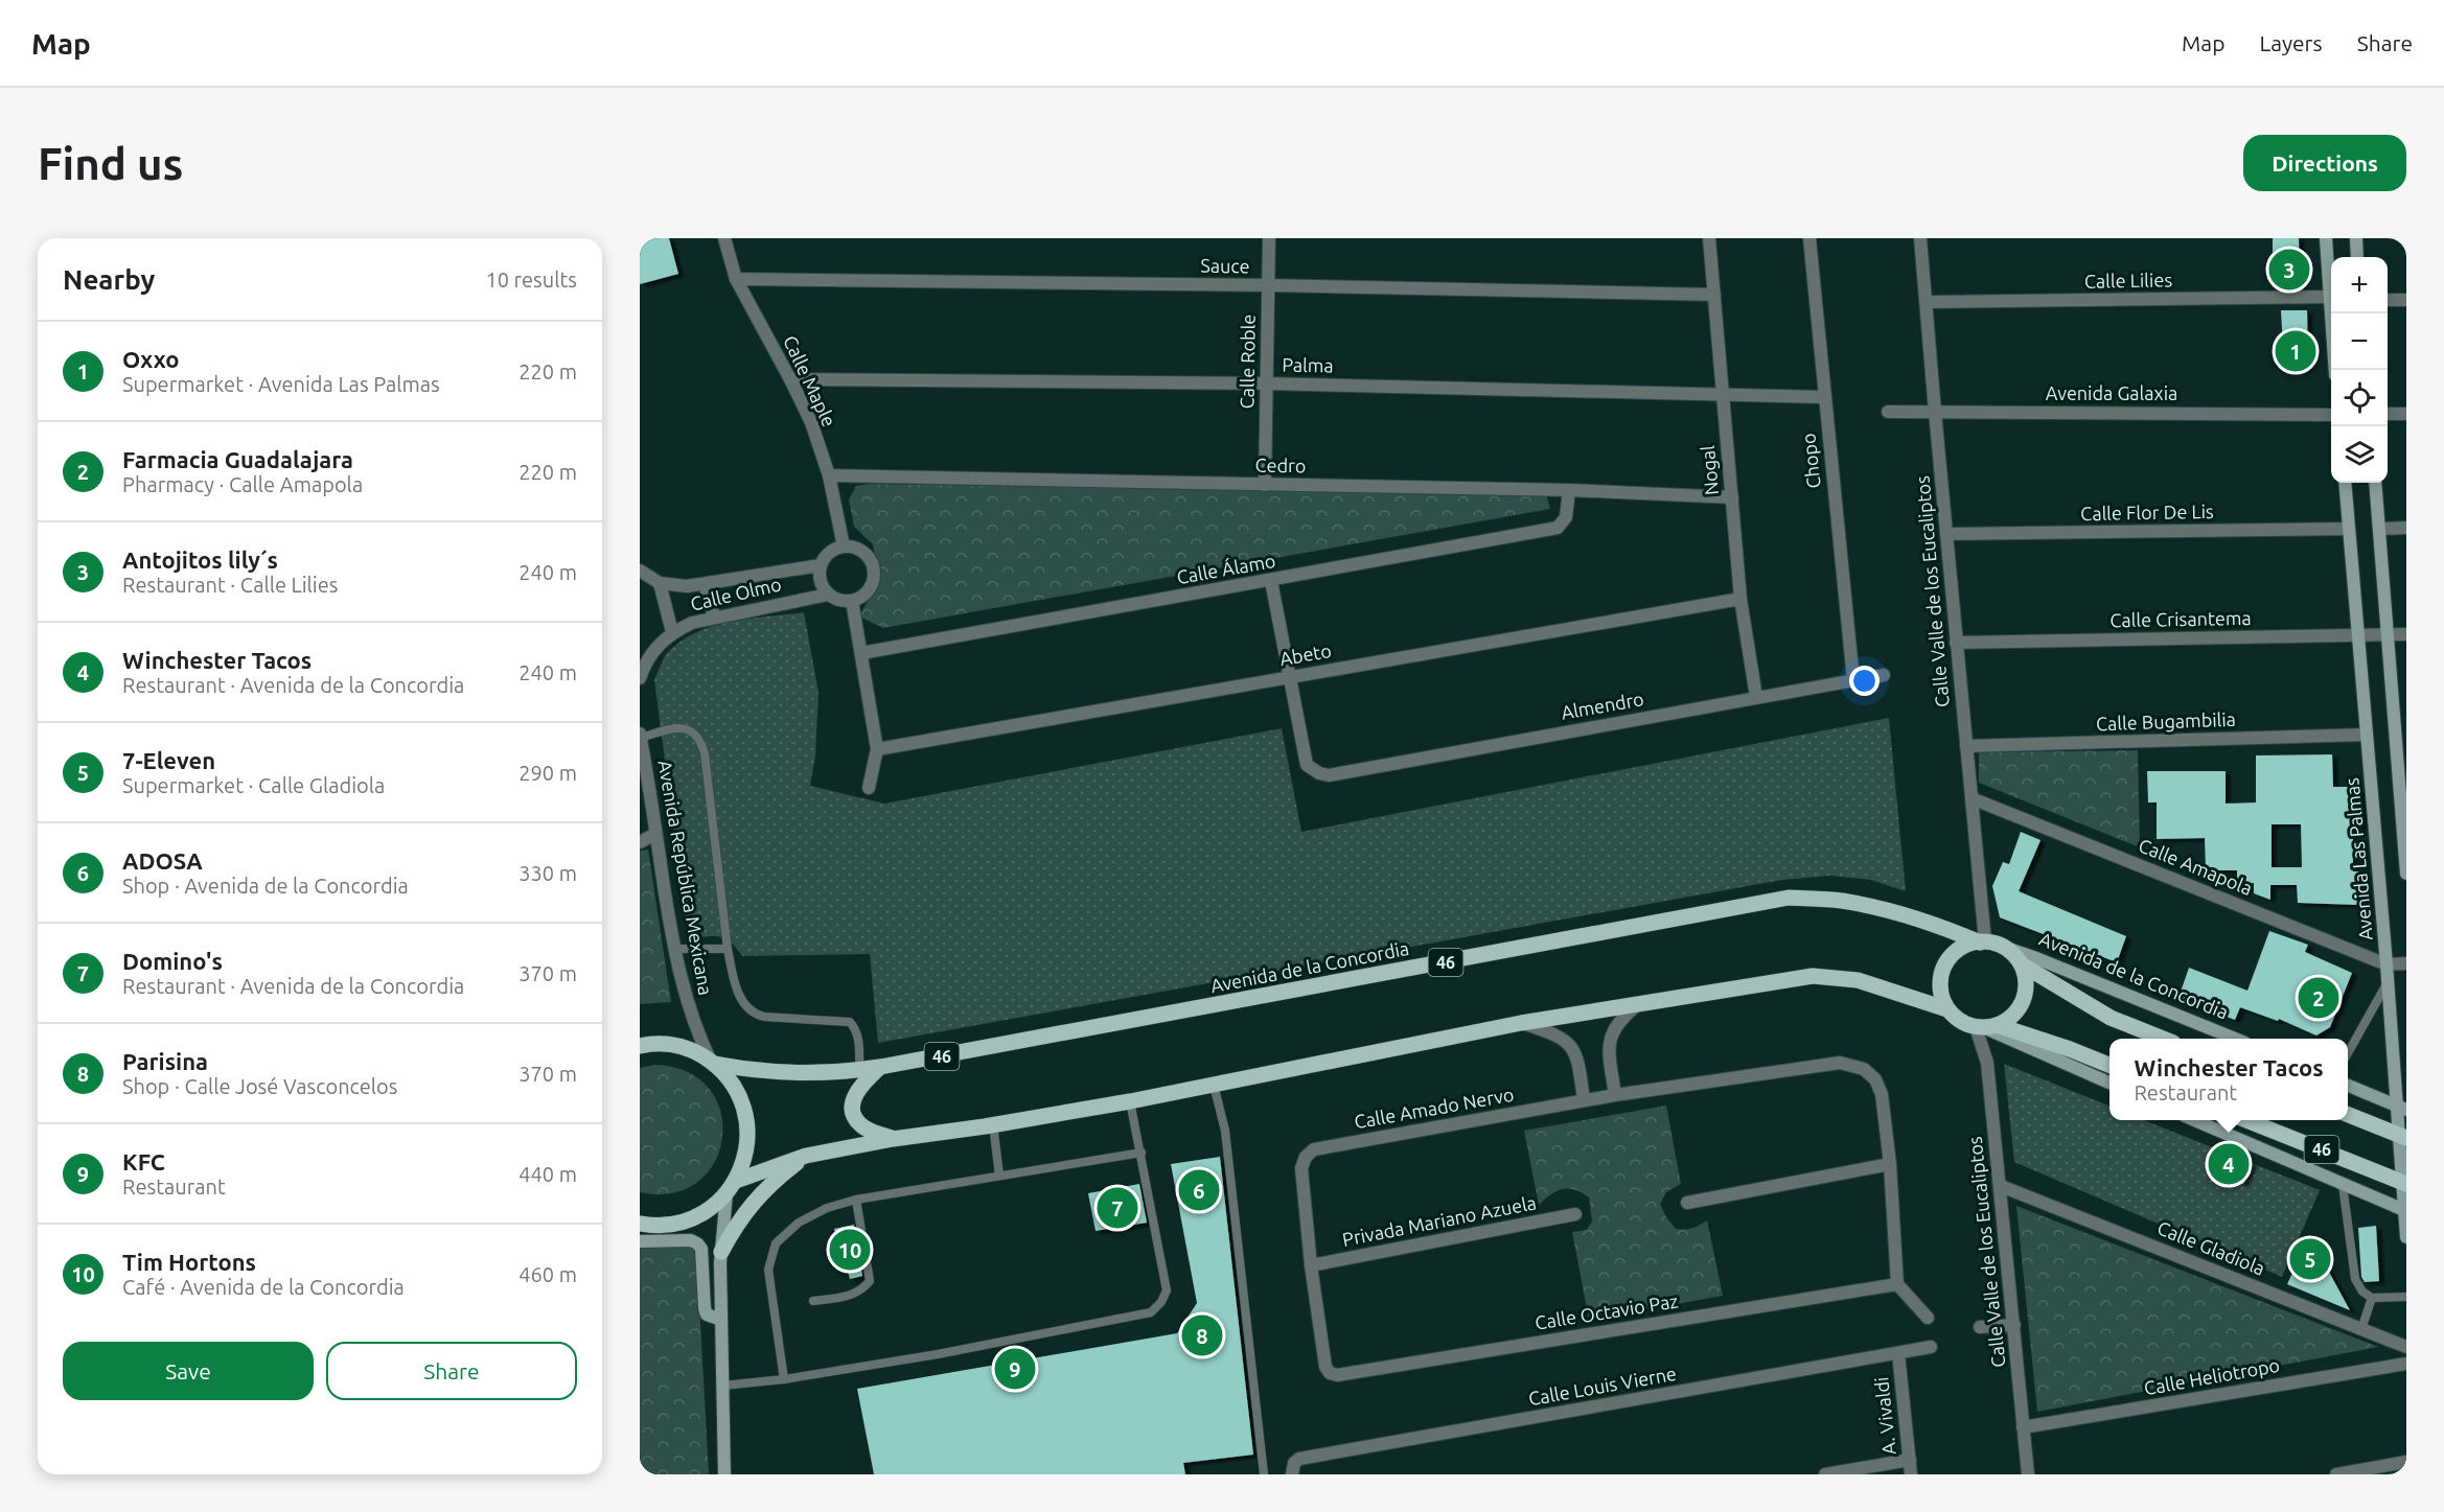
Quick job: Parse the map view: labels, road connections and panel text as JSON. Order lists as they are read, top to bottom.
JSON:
{
  "streets": {
    "main road": ["46", "Avenida de la Concordia"],
    "street": [
      "Sauce",
      "Calle Lilies",
      "Calle Roble",
      "Palma",
      "Calle Maple",
      "Avenida Galaxia",
      "Chopo",
      "Cedro",
      "Nogal",
      "Calle Flor De Lis",
      "Calle Álamo",
      "Calle Valle de los Eucaliptos",
      "Calle Olmo",
      "Calle Crisantema",
      "Abeto",
      "Almendro",
      "Calle Bugambilia",
      "Avenida Las Palmas",
      "Calle Amapola",
      "Avenida República Mexicana",
      "Calle Amado Nervo",
      "Privada Mariano Azuela",
      "Calle Gladiola",
      "Calle Octavio Paz",
      "Calle Heliotropo",
      "Calle Louis Vierne",
      "A. Vivaldi"
    ]
  },
  "crossings": [
    ["Sauce", "Calle Roble"],
    ["Sauce", "Calle Maple"],
    ["Sauce", "Nogal"],
    ["Calle Lilies", "Calle Valle de los Eucaliptos"],
    ["Calle Roble", "Palma"],
    ["Calle Roble", "Cedro"],
    ["Palma", "Calle Maple"],
    ["Palma", "Chopo"],
    ["Palma", "Nogal"],
    ["Calle Maple", "Cedro"],
    ["Calle Maple", "Calle Olmo"],
    ["Avenida Galaxia", "Calle Valle de los Eucaliptos"],
    ["Chopo", "Almendro"],
    ["Cedro", "Nogal"],
    ["Cedro", "Calle Álamo"],
    ["Nogal", "Abeto"],
    ["Nogal", "Almendro"],
    ["Calle Flor De Lis", "Calle Valle de los Eucaliptos"],
    ["Calle Flor De Lis", "Avenida Las Palmas"],
    ["Calle Valle de los Eucaliptos", "Calle Crisantema"],
    ["Calle Valle de los Eucaliptos", "Calle Bugambilia"],
    ["Calle Valle de los Eucaliptos", "Calle Amapola"],
    ["Calle Valle de los Eucaliptos", "46"],
    ["Calle Valle de los Eucaliptos", "Avenida de la Concordia"],
    ["Calle Valle de los Eucaliptos", "Calle Gladiola"],
    ["Calle Valle de los Eucaliptos", "Calle Heliotropo"],
    ["Calle Crisantema", "Avenida Las Palmas"],
    ["Abeto", "Almendro"],
    ["Calle Bugambilia", "Avenida Las Palmas"],
    ["Avenida Las Palmas", "Calle Amapola"],
    ["Avenida Las Palmas", "46"],
    ["Avenida República Mexicana", "46"],
    ["Avenida República Mexicana", "Avenida de la Concordia"],
    ["46", "Avenida de la Concordia"],
    ["Calle Amado Nervo", "Privada Mariano Azuela"],
    ["Calle Amado Nervo", "Calle Octavio Paz"],
    ["Privada Mariano Azuela", "Calle Octavio Paz"],
    ["Calle Louis Vierne", "A. Vivaldi"]
  ],
  "page": {
    "header": "Map",
    "nav": ["Map", "Layers", "Share"],
    "buttons": [
      "Directions",
      ["Save", "Share"]
    ],
    "title": "Find us",
    "heading": ["Nearby", "10 results"],
    "pins": [
      "3",
      "1",
      "2",
      "4",
      "6",
      "7",
      "10",
      "5",
      "8",
      "9"
    ],
    "map_buttons": ["+", "−"],
    "list": [
      {
        "mark": "1",
        "name": "Oxxo",
        "note": "Supermarket · Avenida Las Palmas",
        "value": "220 m"
      },
      {
        "mark": "2",
        "name": "Farmacia Guadalajara",
        "note": "Pharmacy · Calle Amapola",
        "value": "220 m"
      },
      {
        "mark": "3",
        "name": "Antojitos lily´s",
        "note": "Restaurant · Calle Lilies",
        "value": "240 m"
      },
      {
        "mark": "4",
        "name": "Winchester Tacos",
        "note": "Restaurant · Avenida de la Concordia",
        "value": "240 m"
      },
      {
        "mark": "5",
        "name": "7-Eleven",
        "note": "Supermarket · Calle Gladiola",
        "value": "290 m"
      },
      {
        "mark": "6",
        "name": "ADOSA",
        "note": "Shop · Avenida de la Concordia",
        "value": "330 m"
      },
      {
        "mark": "7",
        "name": "Domino's",
        "note": "Restaurant · Avenida de la Concordia",
        "value": "370 m"
      },
      {
        "mark": "8",
        "name": "Parisina",
        "note": "Shop · Calle José Vasconcelos",
        "value": "370 m"
      },
      {
        "mark": "9",
        "name": "KFC",
        "note": "Restaurant",
        "value": "440 m"
      },
      {
        "mark": "10",
        "name": "Tim Hortons",
        "note": "Café · Avenida de la Concordia",
        "value": "460 m"
      }
    ],
    "popup": ["Winchester Tacos", "Restaurant"]
  }
}
